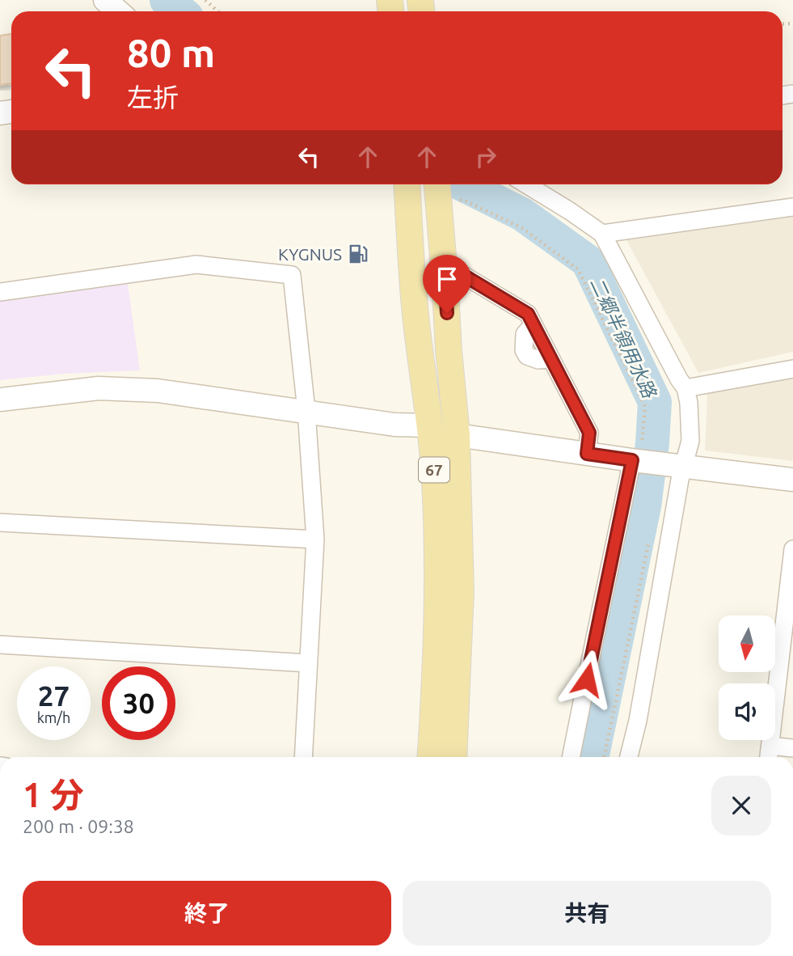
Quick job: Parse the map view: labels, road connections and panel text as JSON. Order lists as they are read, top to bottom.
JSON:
{
  "streets": {
    "main road": ["67"]
  },
  "water": ["二郷半領用水路"],
  "places": {
    "fuel station": ["KYGNUS"]
  },
  "north": "bottom",
  "page": {
    "turn": ["80 m", "左折"],
    "speed": "27 km/h",
    "limit": "30",
    "heading": ["1 分", "200 m · 09:38"],
    "buttons": ["終了", "共有"]
  }
}
